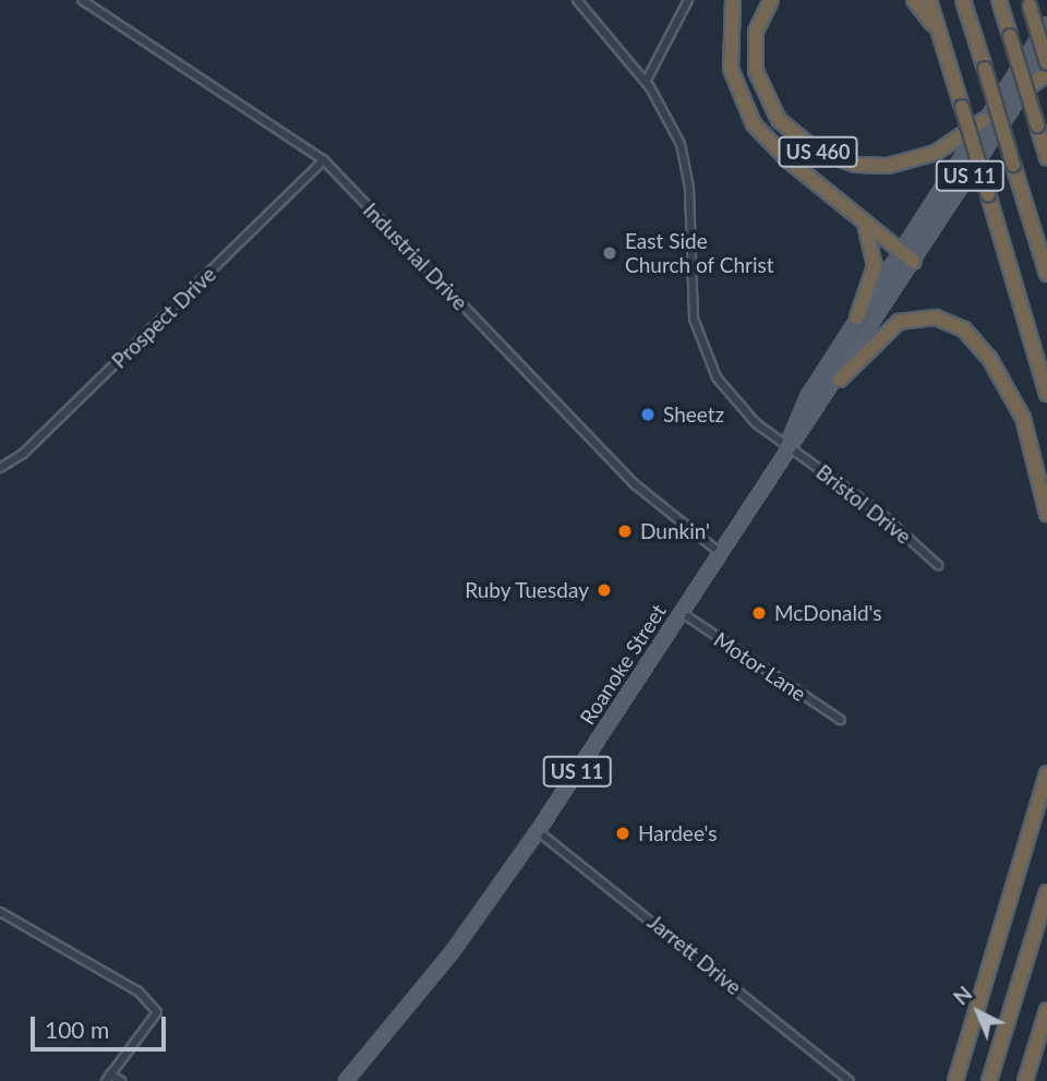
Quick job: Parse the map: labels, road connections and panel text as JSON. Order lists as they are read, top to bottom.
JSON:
{
  "streets": {
    "highway": ["US 460"],
    "main road": ["US 11", "Roanoke Street"],
    "street": [
      "Industrial Drive",
      "Prospect Drive",
      "Bristol Drive",
      "Motor Lane",
      "Jarrett Drive"
    ]
  },
  "crossings": [
    ["US 460", "Roanoke Street"],
    ["Industrial Drive", "Prospect Drive"],
    ["Industrial Drive", "Roanoke Street"],
    ["Bristol Drive", "Roanoke Street"],
    ["Roanoke Street", "Motor Lane"],
    ["Roanoke Street", "Jarrett Drive"]
  ],
  "places": [
    "East Side Church of Christ",
    "Sheetz",
    "Dunkin'",
    "Ruby Tuesday",
    "McDonald's",
    "Hardee's"
  ],
  "scale_bar": "100 m",
  "north": "top left"
}
